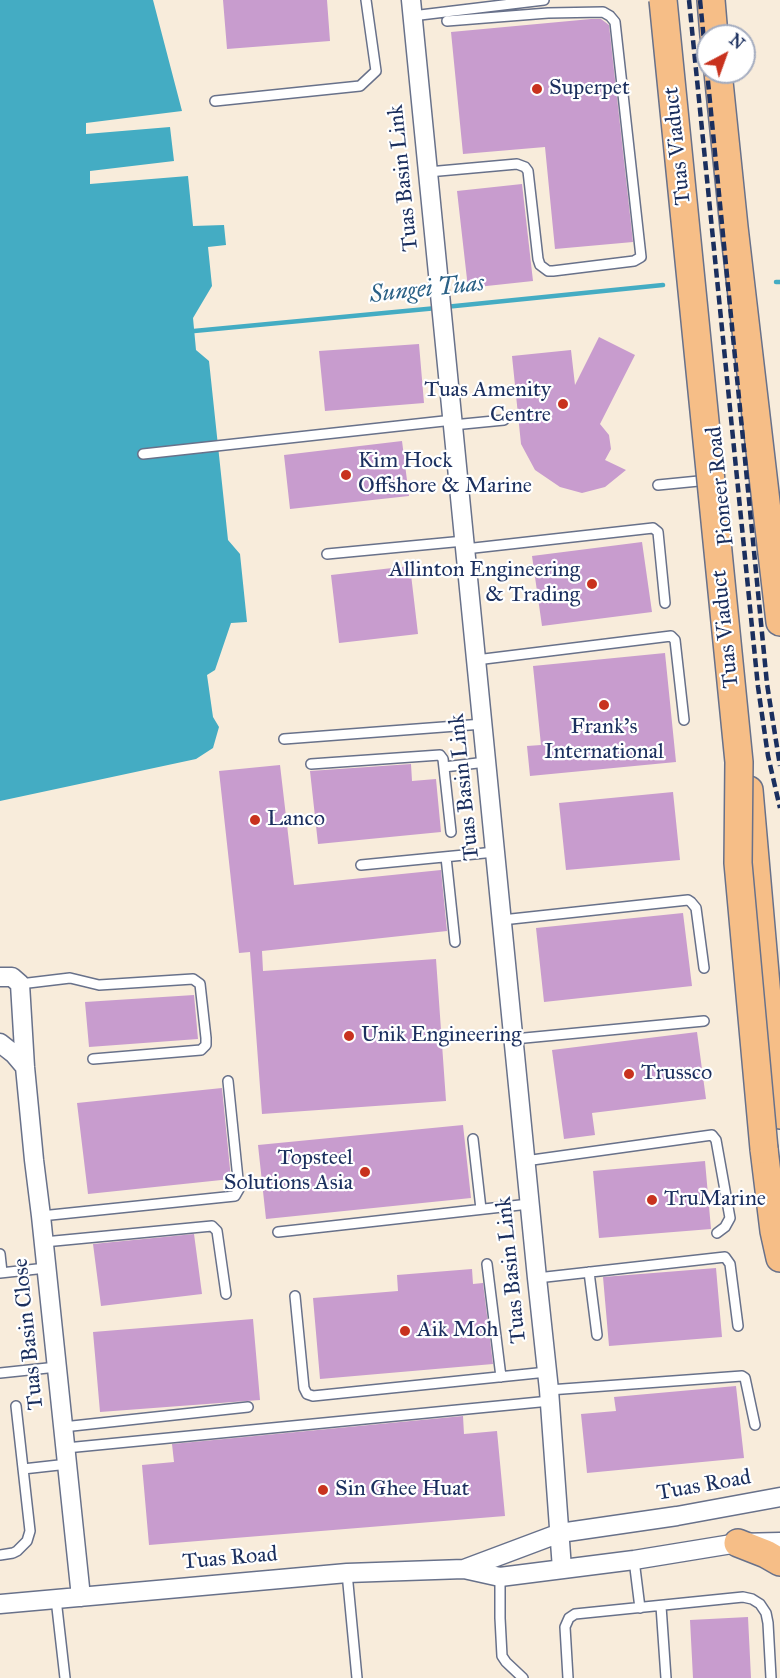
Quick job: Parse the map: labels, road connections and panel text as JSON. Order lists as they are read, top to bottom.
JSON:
{
  "streets": {
    "main road": ["Tuas Viaduct", "Pioneer Road"],
    "street": ["Tuas Basin Link", "Tuas Basin Close", "Tuas Road"]
  },
  "crossings": [
    ["Tuas Basin Link", "Tuas Road"],
    ["Tuas Basin Close", "Tuas Road"]
  ],
  "water": ["Sungei Tuas"],
  "places": [
    "Superpet",
    "Tuas Amenity Centre",
    "Kim Hock Offshore & Marine",
    "Allinton Engineering & Trading",
    "Frank's International",
    "Lanco",
    "Unik Engineering",
    "Trussco",
    "Topsteel Solutions Asia",
    "TruMarine",
    "Aik Moh",
    "Sin Ghee Huat"
  ],
  "north": "top right"
}
